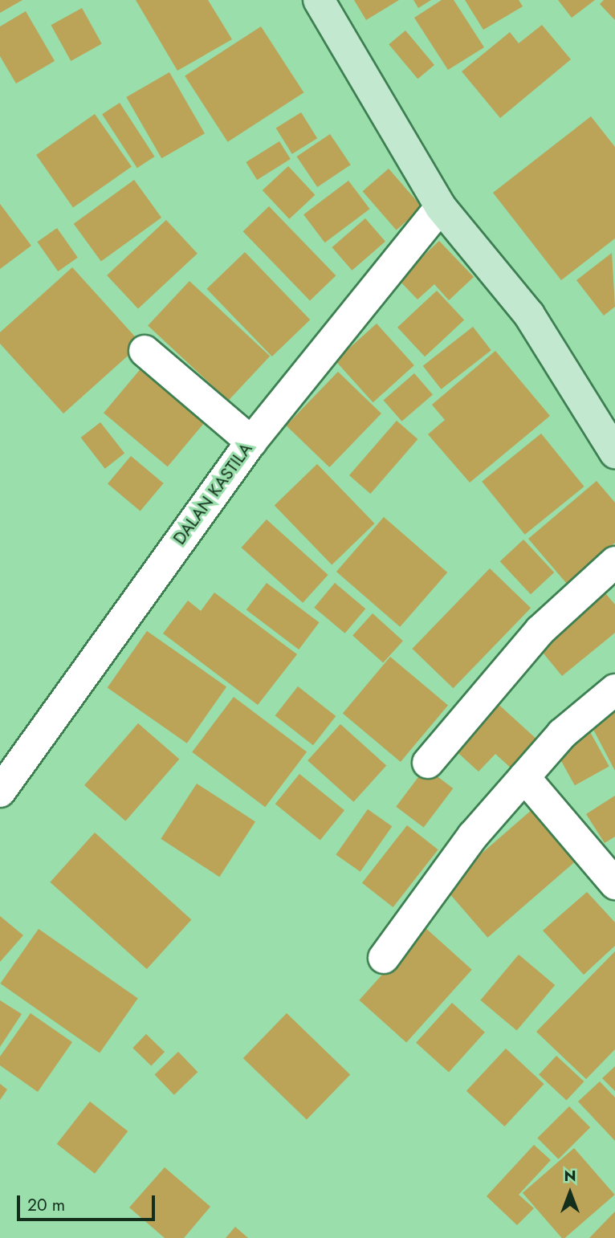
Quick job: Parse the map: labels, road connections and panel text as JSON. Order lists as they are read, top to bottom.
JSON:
{
  "streets": {
    "street": ["DALAN KASTILA"]
  },
  "scale_bar": "20 m",
  "north": "top"
}
